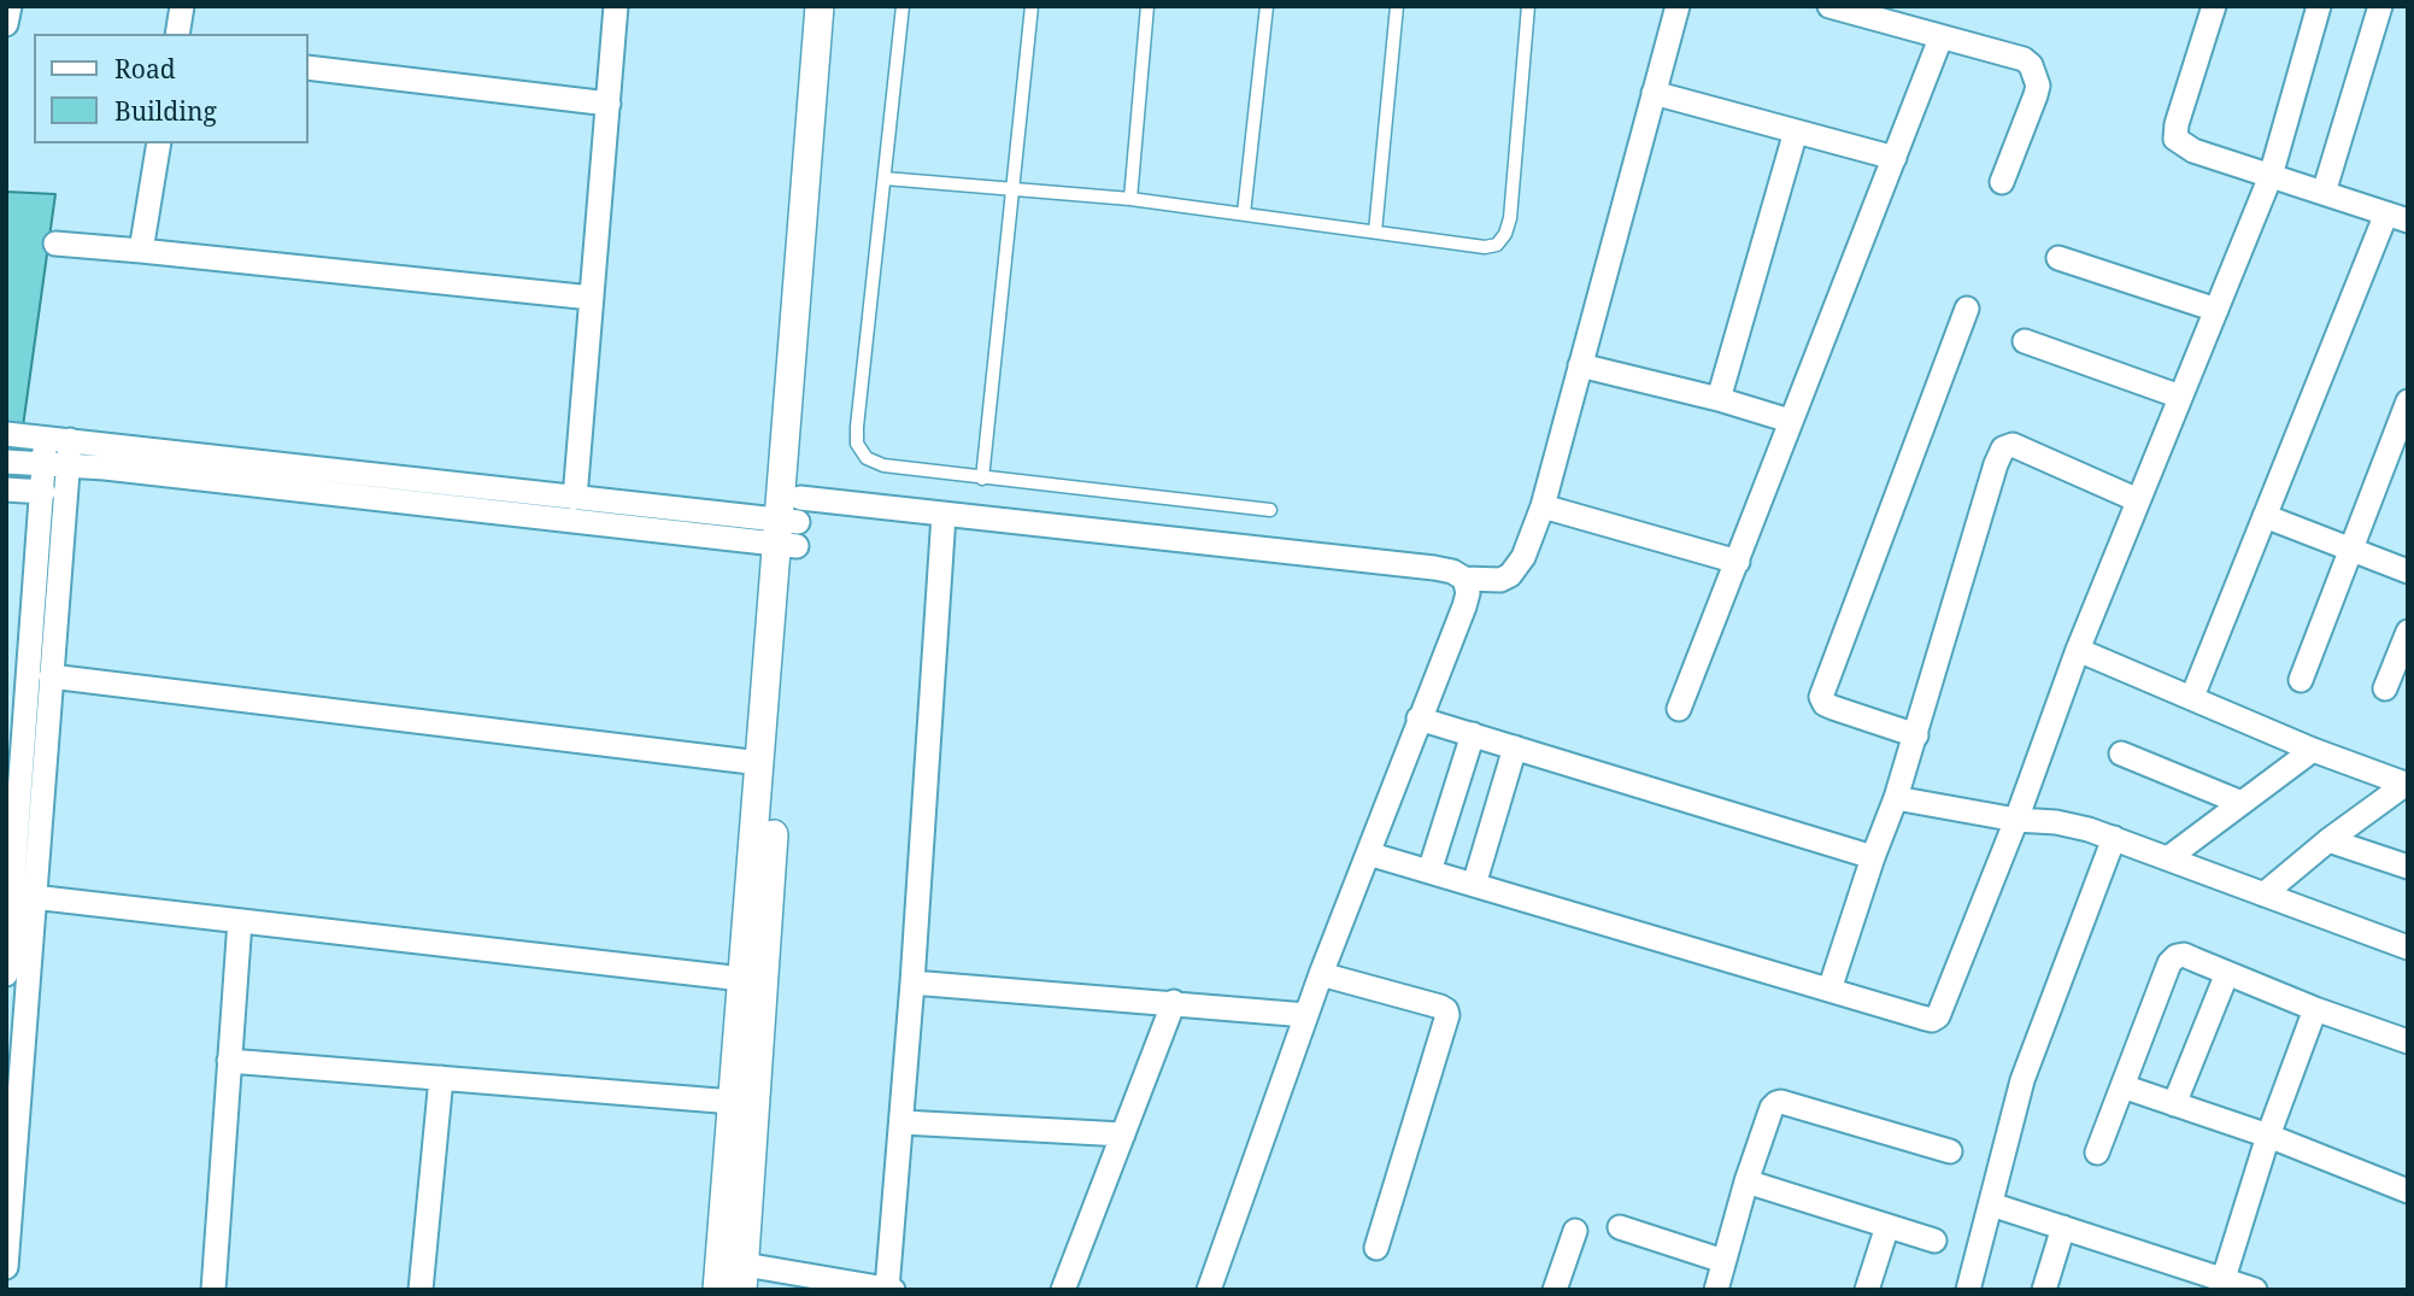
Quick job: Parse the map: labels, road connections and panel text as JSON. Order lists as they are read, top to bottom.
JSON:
{
  "legend": ["Road", "Building"]
}
